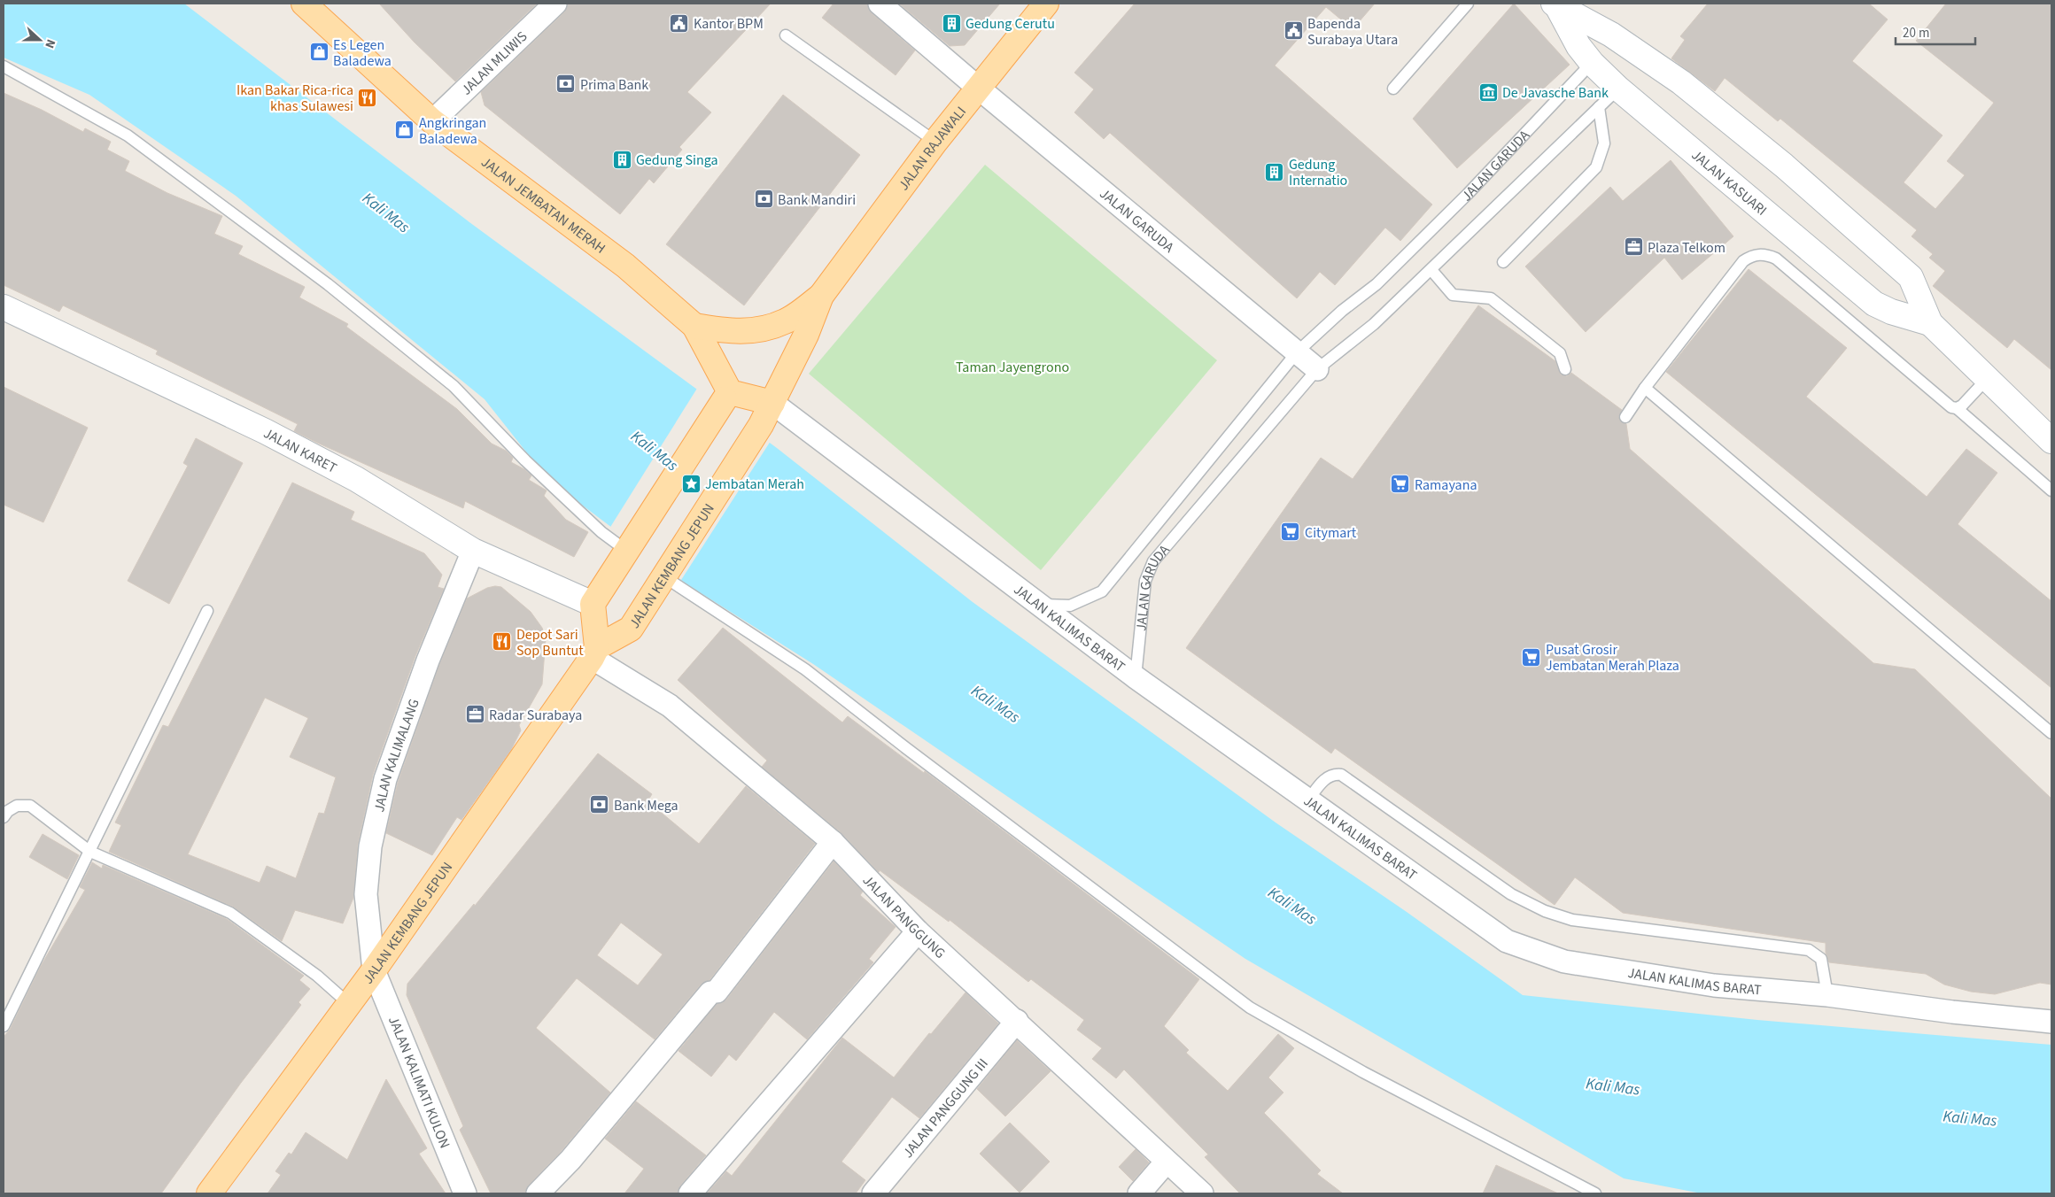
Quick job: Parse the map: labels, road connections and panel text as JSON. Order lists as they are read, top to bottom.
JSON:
{
  "streets": {
    "main road": ["JALAN RAJAWALI", "JALAN JEMBATAN MERAH", "JALAN KEMBANG JEPUN"],
    "street": [
      "JALAN MLIWIS",
      "JALAN GARUDA",
      "JALAN KASUARI",
      "JALAN KARET",
      "JALAN KALIMAS BARAT",
      "JALAN KALIMALANG",
      "JALAN PANGGUNG",
      "JALAN KALIMATI KULON",
      "JALAN PANGGUNG III"
    ]
  },
  "crossings": [
    ["JALAN MLIWIS", "JALAN JEMBATAN MERAH"],
    ["JALAN RAJAWALI", "JALAN GARUDA"],
    ["JALAN RAJAWALI", "JALAN JEMBATAN MERAH"],
    ["JALAN RAJAWALI", "JALAN KEMBANG JEPUN"],
    ["JALAN RAJAWALI", "JALAN KALIMAS BARAT"],
    ["JALAN GARUDA", "JALAN KASUARI"],
    ["JALAN GARUDA", "JALAN KALIMAS BARAT"],
    ["JALAN KARET", "JALAN KALIMALANG"],
    ["JALAN KEMBANG JEPUN", "JALAN KALIMAS BARAT"],
    ["JALAN KEMBANG JEPUN", "JALAN KALIMALANG"],
    ["JALAN KEMBANG JEPUN", "JALAN PANGGUNG"],
    ["JALAN KEMBANG JEPUN", "JALAN KALIMATI KULON"],
    ["JALAN KALIMALANG", "JALAN KALIMATI KULON"],
    ["JALAN PANGGUNG", "JALAN PANGGUNG III"]
  ],
  "water": ["Kali Mas"],
  "parks": ["Taman Jayengrono"],
  "places": {
    "public building": ["Kantor BPM", "Bapenda Surabaya Utara"],
    "building": ["Gedung Cerutu", "Gedung Singa", "Gedung Internatio"],
    "shop": ["Es Legen Baladewa", "Angkringan Baladewa"],
    "bank": ["Prima Bank", "Bank Mandiri", "Bank Mega"],
    "museum": ["De Javasche Bank"],
    "restaurant": ["Ikan Bakar Rica-rica khas Sulawesi", "Depot Sari Sop Buntut"],
    "office": ["Plaza Telkom", "Radar Surabaya"],
    "place": ["Jembatan Merah"],
    "supermarket": ["Ramayana", "Citymart", "Pusat Grosir Jembatan Merah Plaza"]
  },
  "scale_bar": "20 m",
  "north": "right"
}
